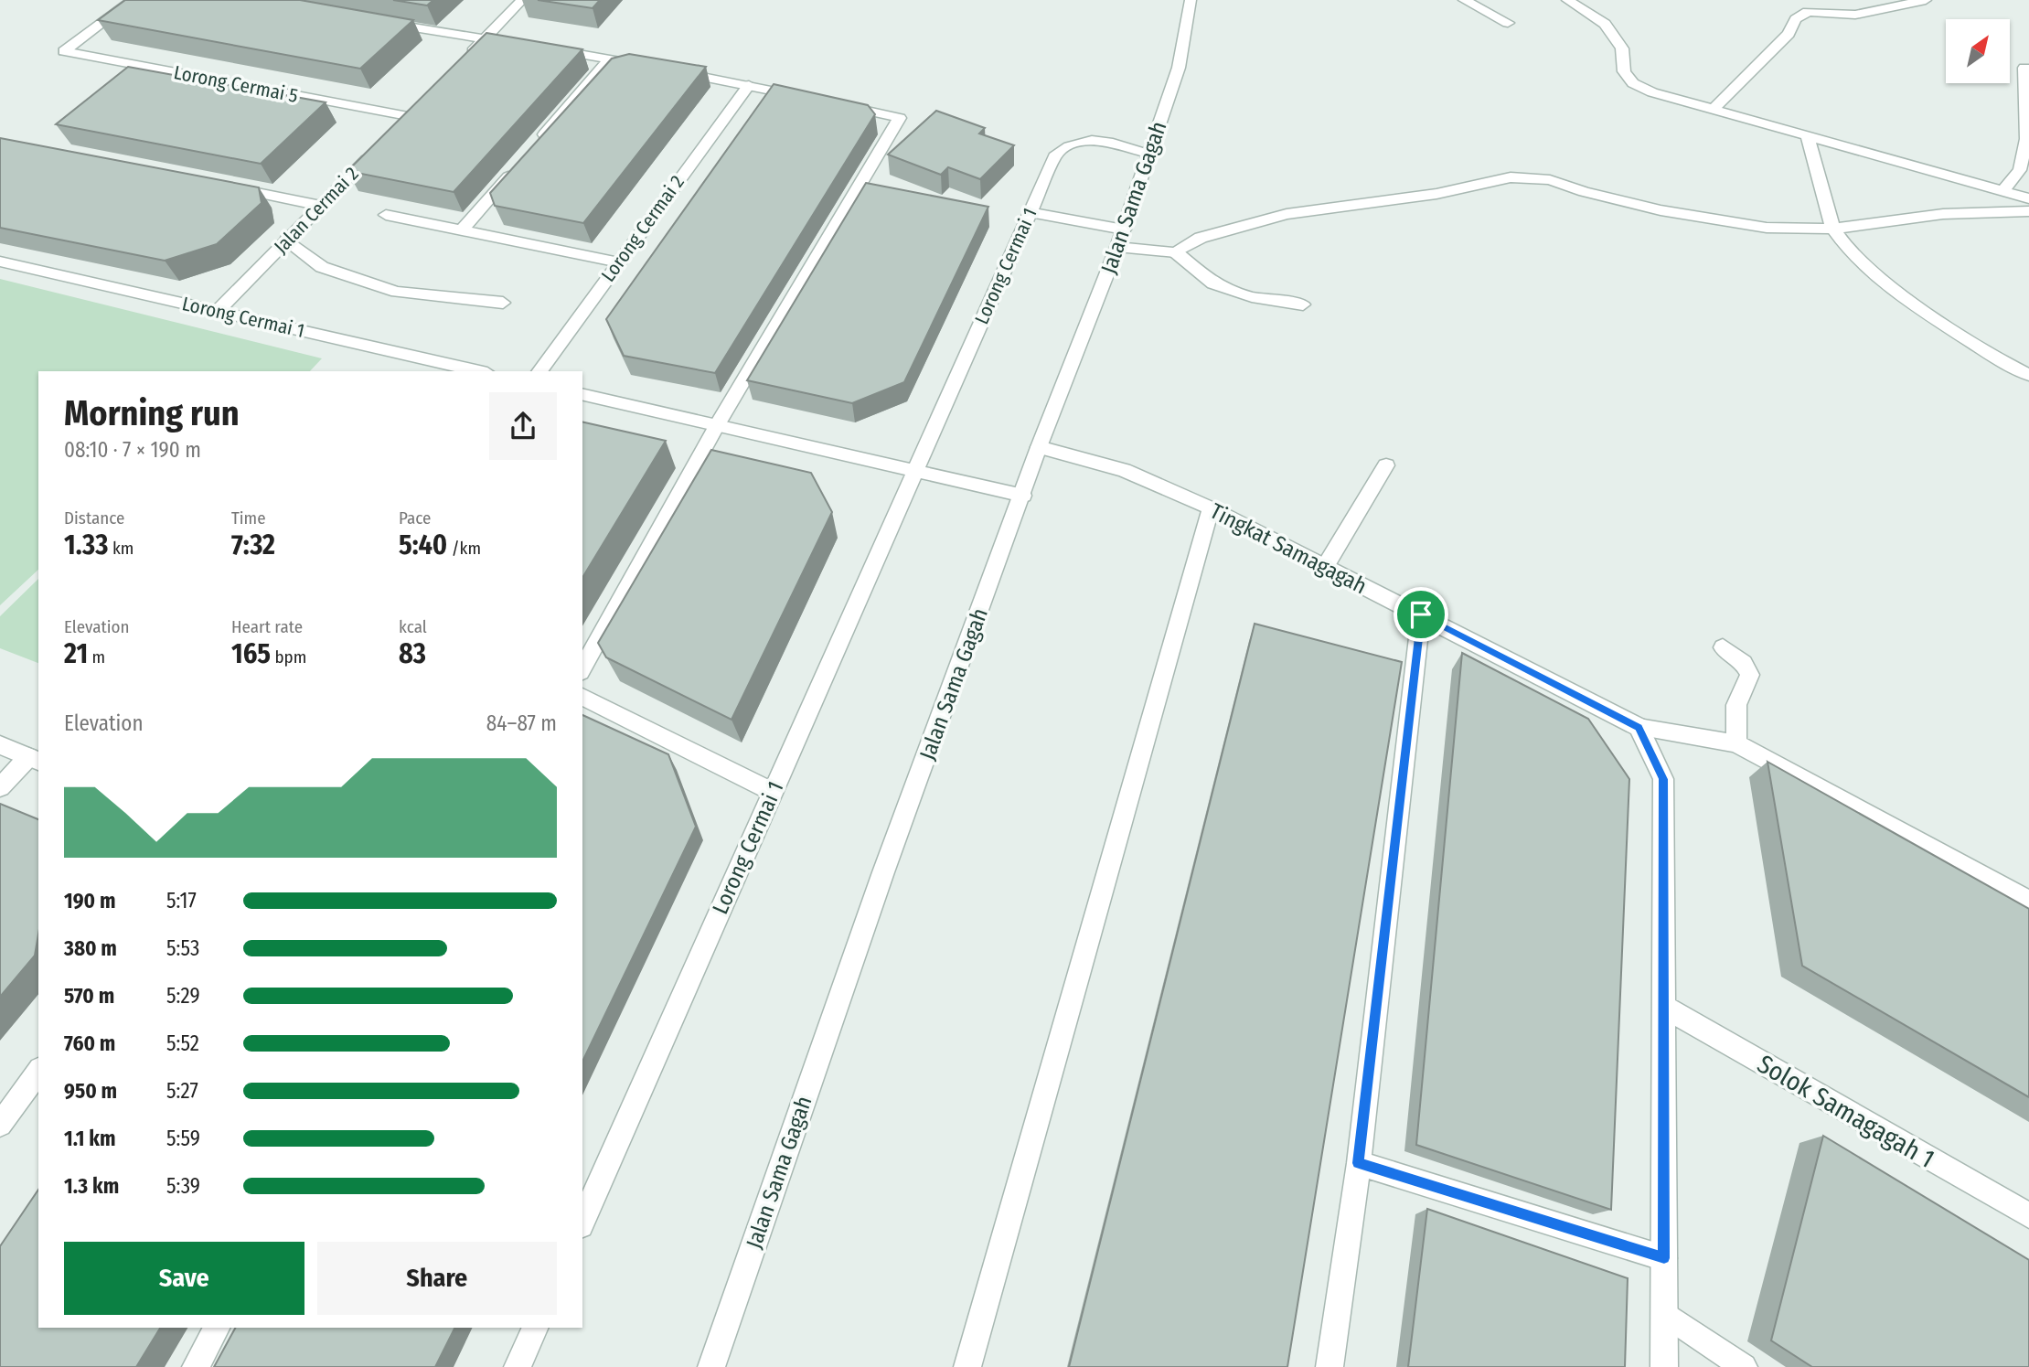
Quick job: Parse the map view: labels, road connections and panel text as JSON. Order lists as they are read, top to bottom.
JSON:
{
  "streets": {
    "street": [
      "Lorong Cermai 5",
      "Jalan Sama Gagah",
      "Jalan Cermai 2",
      "Lorong Cermai 2",
      "Lorong Cermai 1",
      "Tingkat Samagagah",
      "Solok Samagagah 1"
    ]
  },
  "crossings": [
    ["Jalan Sama Gagah", "Lorong Cermai 1"],
    ["Jalan Sama Gagah", "Tingkat Samagagah"],
    ["Jalan Cermai 2", "Lorong Cermai 1"]
  ],
  "north": "top right",
  "page": {
    "heading": ["Morning run", "08:10 · 7 × 190 m"],
    "stats": [
      ["Distance", "1.33 km"],
      ["Time", "7:32"],
      ["Pace", "5:40 /km"],
      ["Elevation", "21 m"],
      ["Heart rate", "165 bpm"],
      ["kcal", "83"]
    ],
    "chart": ["Elevation", "84–87 m"],
    "list": [
      {
        "name": "190 m",
        "note": "5:17"
      },
      {
        "name": "380 m",
        "note": "5:53"
      },
      {
        "name": "570 m",
        "note": "5:29"
      },
      {
        "name": "760 m",
        "note": "5:52"
      },
      {
        "name": "950 m",
        "note": "5:27"
      },
      {
        "name": "1.1 km",
        "note": "5:59"
      },
      {
        "name": "1.3 km",
        "note": "5:39"
      }
    ],
    "buttons": ["Save", "Share"]
  }
}
